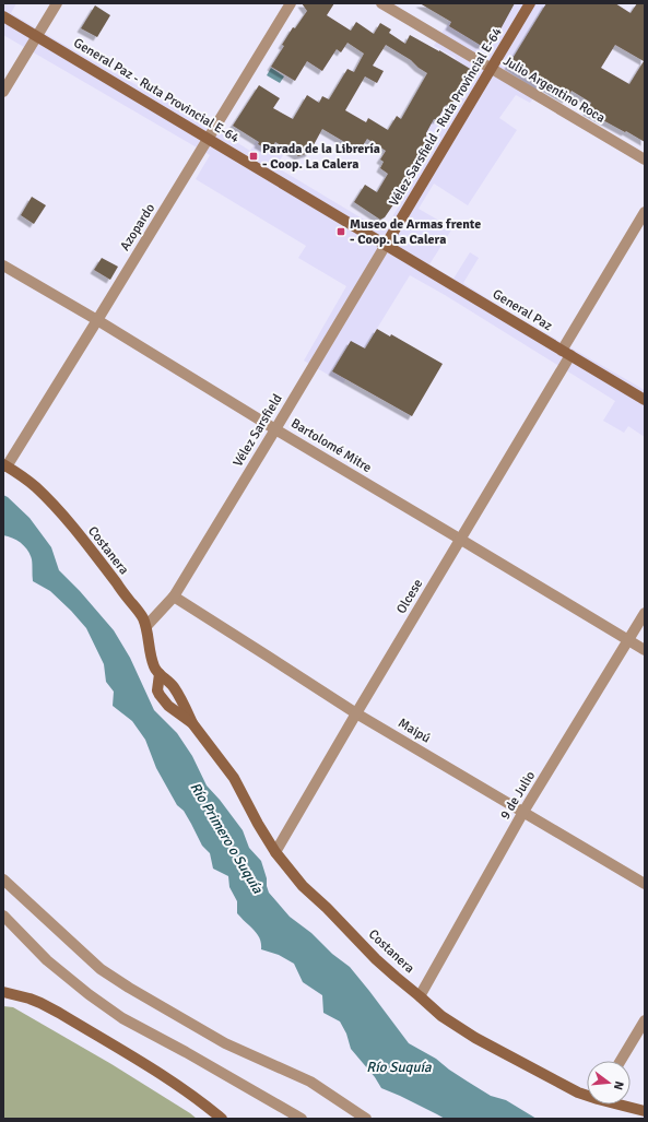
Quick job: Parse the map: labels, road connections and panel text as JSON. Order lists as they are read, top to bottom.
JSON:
{
  "streets": {
    "street": [
      "Julio Argentino Roca",
      "General Paz - Ruta Provincial E-64",
      "Vélez Sarsfield - Ruta Provincial E-64",
      "Azopardo",
      "General Paz",
      "Vélez Sarsfield",
      "Bartolomé Mitre",
      "Costanera",
      "Olcese",
      "Maipú",
      "9 de Julio"
    ]
  },
  "crossings": [
    ["Julio Argentino Roca", "Vélez Sarsfield - Ruta Provincial E-64"],
    ["General Paz - Ruta Provincial E-64", "Vélez Sarsfield - Ruta Provincial E-64"],
    ["General Paz - Ruta Provincial E-64", "Azopardo"],
    ["General Paz - Ruta Provincial E-64", "General Paz"],
    ["General Paz - Ruta Provincial E-64", "Vélez Sarsfield"],
    ["Vélez Sarsfield - Ruta Provincial E-64", "General Paz"],
    ["Vélez Sarsfield - Ruta Provincial E-64", "Vélez Sarsfield"],
    ["Azopardo", "Bartolomé Mitre"],
    ["Azopardo", "Costanera"],
    ["General Paz", "Vélez Sarsfield"],
    ["General Paz", "Olcese"],
    ["Vélez Sarsfield", "Bartolomé Mitre"],
    ["Vélez Sarsfield", "Costanera"],
    ["Vélez Sarsfield", "Maipú"],
    ["Bartolomé Mitre", "Olcese"],
    ["Bartolomé Mitre", "9 de Julio"],
    ["Costanera", "Olcese"],
    ["Costanera", "9 de Julio"],
    ["Olcese", "Maipú"],
    ["Maipú", "9 de Julio"]
  ],
  "water": ["Río Primero o Suquía", "Río Suquía"],
  "places": {
    "transit": ["Parada de la Librería - Coop. La Calera", "Museo de Armas frente - Coop. La Calera"]
  },
  "north": "right"
}
